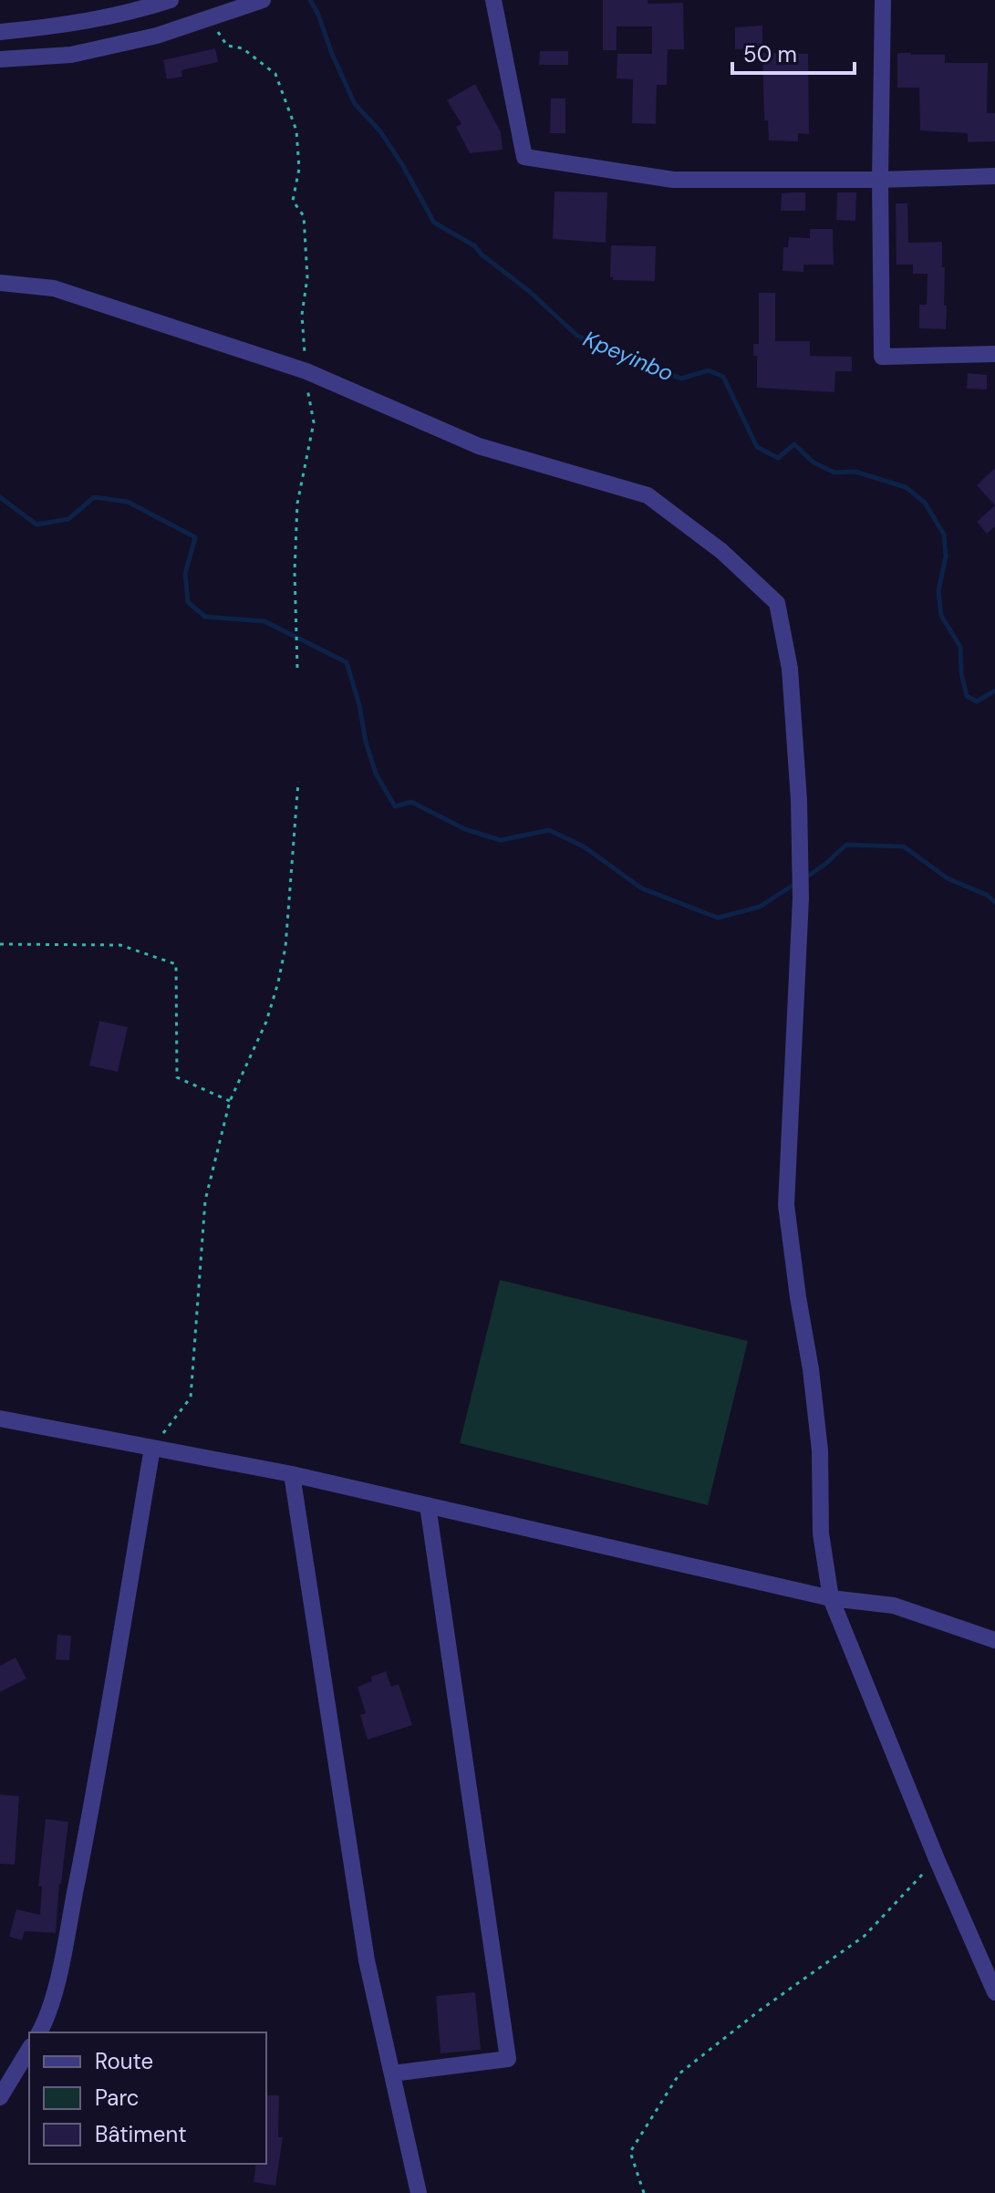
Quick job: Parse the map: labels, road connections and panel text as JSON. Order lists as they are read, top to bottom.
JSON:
{
  "water": ["Kpeyinbo"],
  "legend": ["Route", "Parc", "Bâtiment"],
  "scale_bar": "50 m"
}
